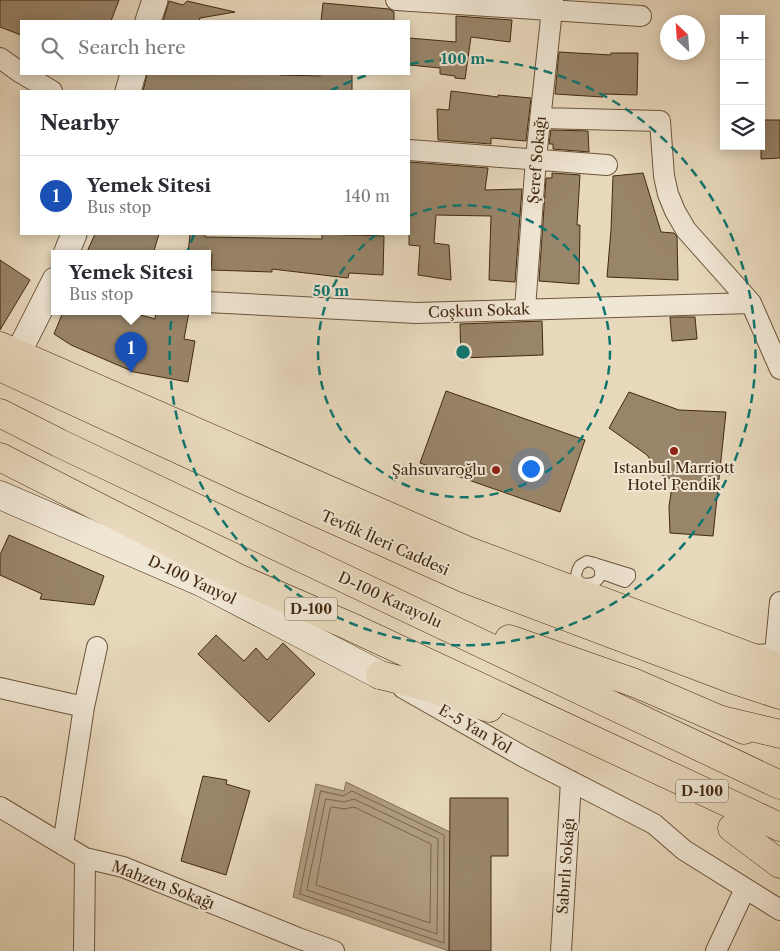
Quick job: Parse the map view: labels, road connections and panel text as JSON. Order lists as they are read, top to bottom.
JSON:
{
  "streets": {
    "main road": [
      "Tevfik İleri Caddesi",
      "D-100 Yanyol",
      "D-100 Karayolu",
      "D-100"
    ],
    "street": [
      "Şeref Sokağı",
      "Coşkun Sokak",
      "E-5 Yan Yol",
      "Sabırlı Sokağı",
      "Mahzen Sokağı"
    ]
  },
  "crossings": [
    ["Şeref Sokağı", "Coşkun Sokak"],
    ["D-100 Yanyol", "E-5 Yan Yol"],
    ["E-5 Yan Yol", "Sabırlı Sokağı"]
  ],
  "places": ["Istanbul Marriott Hotel Pendik", "Şahsuvaroğlu"],
  "north": "top left",
  "page": {
    "map_buttons": ["+", "−"],
    "search": "Search here",
    "heading": "Nearby",
    "list": [
      {
        "mark": "1",
        "name": "Yemek Sitesi",
        "note": "Bus stop",
        "value": "140 m"
      }
    ],
    "popup": ["Yemek Sitesi", "Bus stop"],
    "pins": "1"
  },
  "rings": ["100 m", "50 m"]
}
